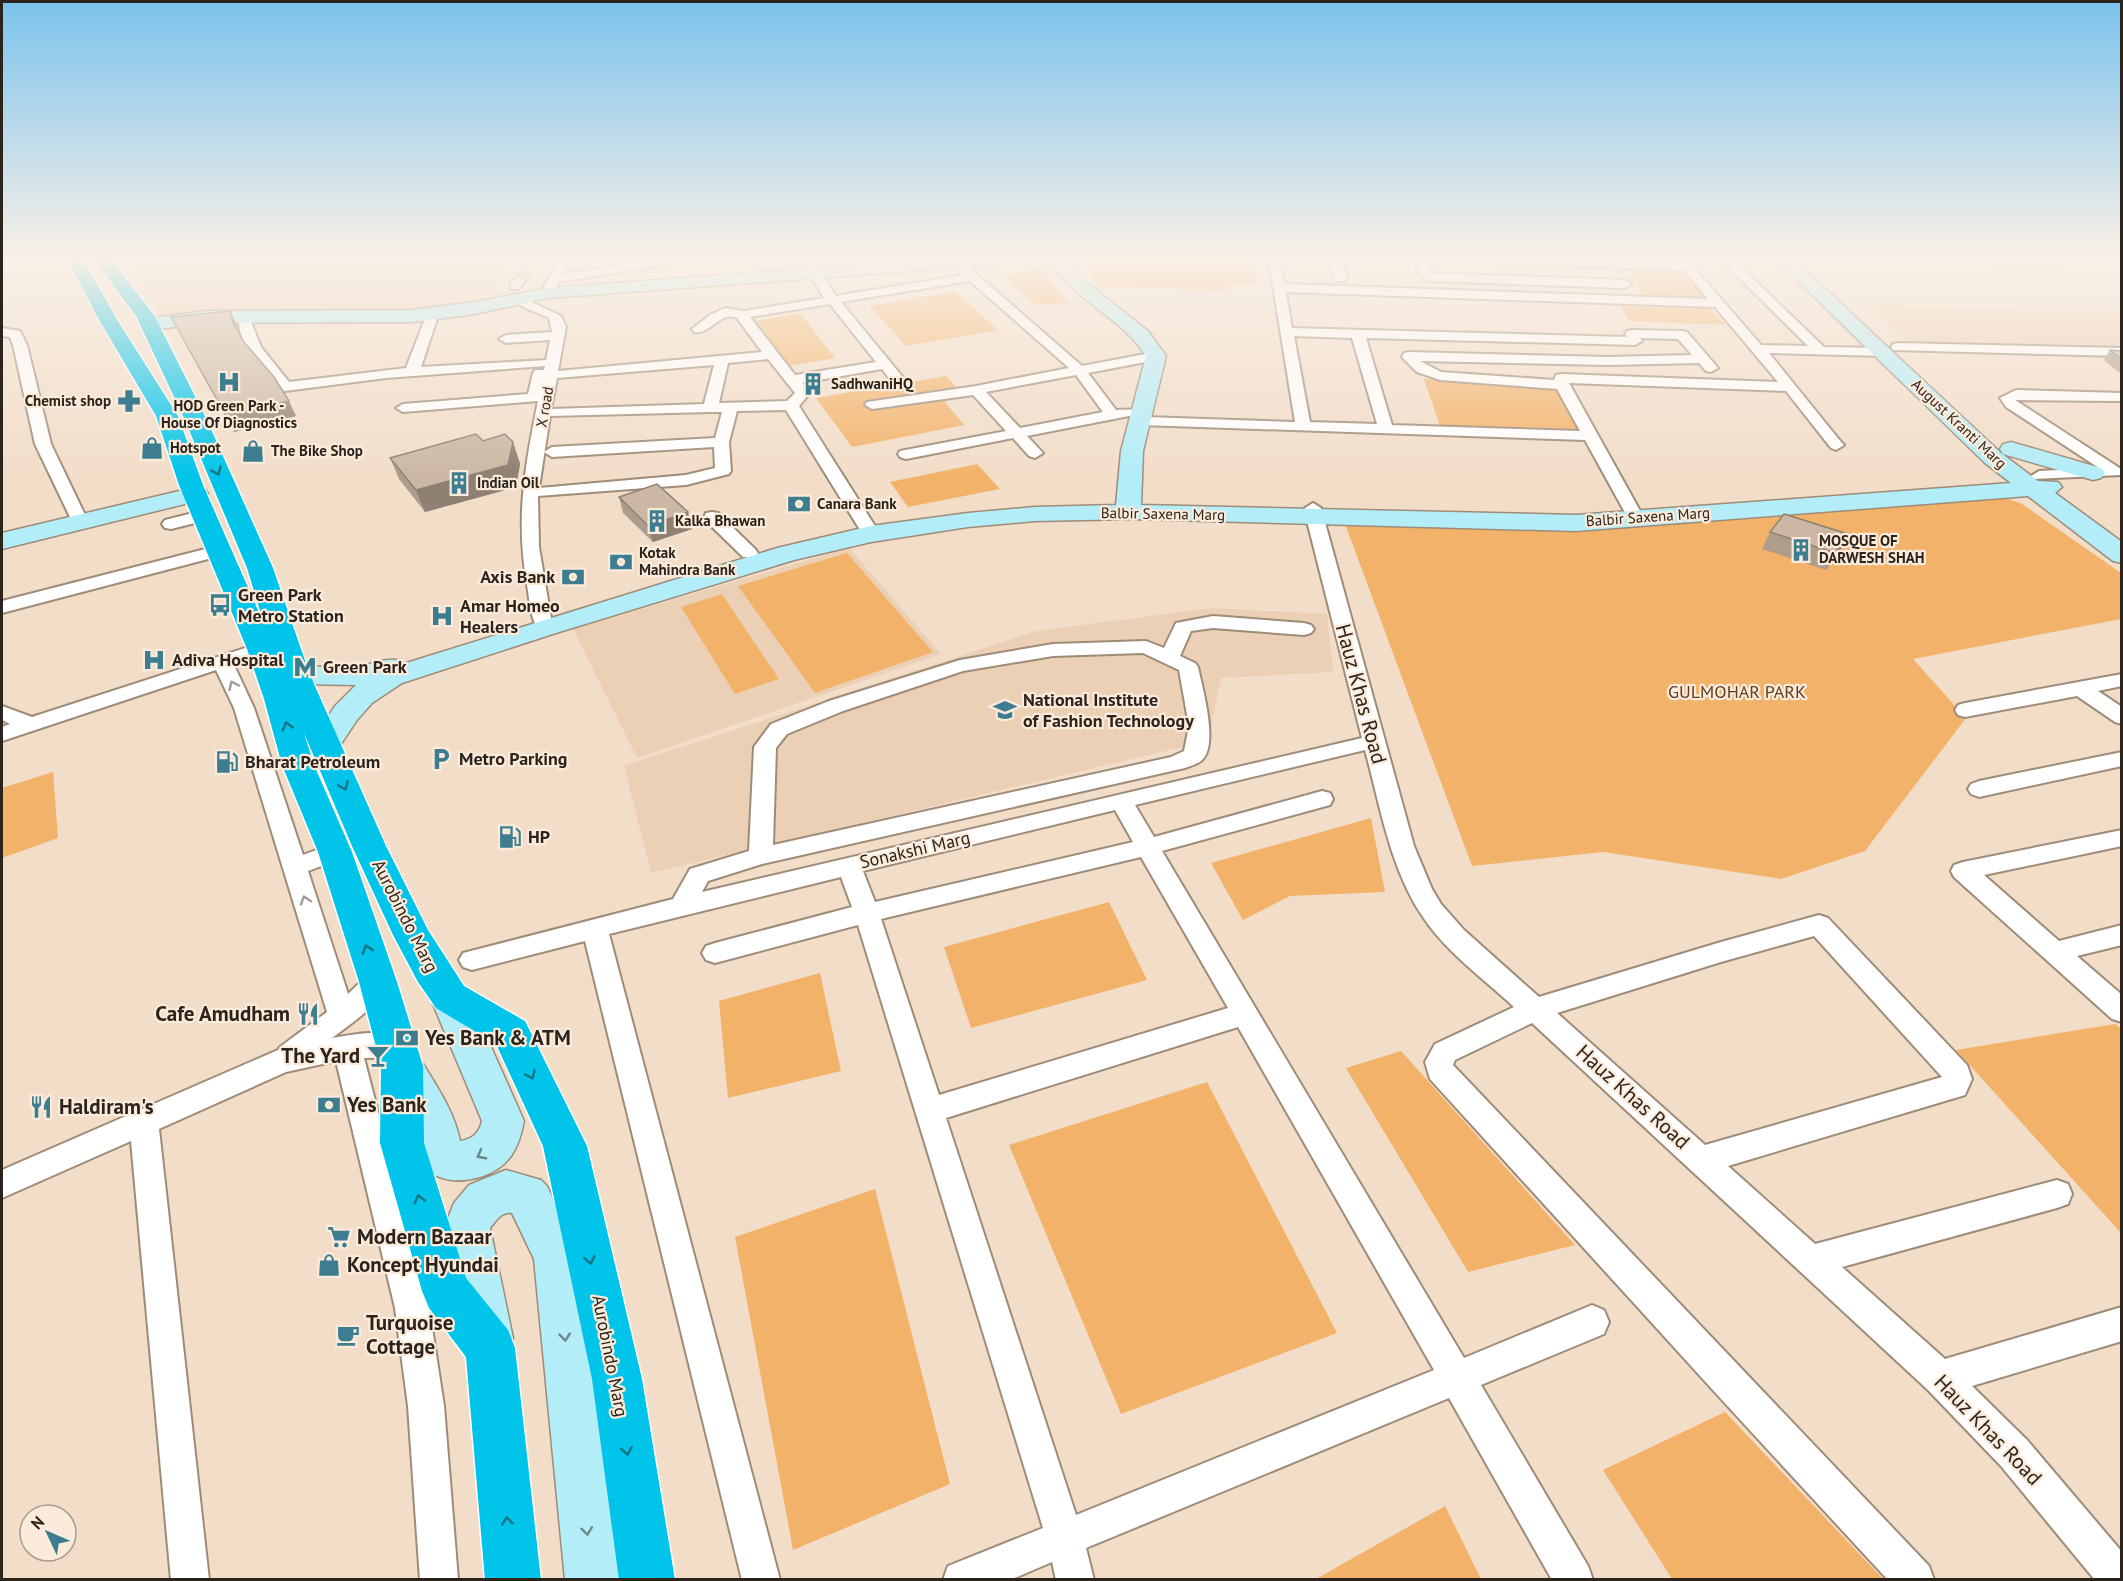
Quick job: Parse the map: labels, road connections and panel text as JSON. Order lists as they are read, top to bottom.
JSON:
{
  "streets": {
    "highway": ["Aurobindo Marg"],
    "street": [
      "X road",
      "August Kranti Marg",
      "Balbir Saxena Marg",
      "Hauz Khas Road",
      "Sonakshi Marg"
    ]
  },
  "crossings": [
    ["X road", "Balbir Saxena Marg"],
    ["August Kranti Marg", "Balbir Saxena Marg"],
    ["Balbir Saxena Marg", "Hauz Khas Road"],
    ["Balbir Saxena Marg", "Aurobindo Marg"]
  ],
  "parks": ["GULMOHAR PARK"],
  "places": {
    "hospital": ["HOD Green Park - House Of Diagnostics", "Amar Homeo Healers", "Adiva Hospital"],
    "building": [
      "SadhwaniHQ",
      "Indian Oil",
      "Kalka Bhawan",
      "MOSQUE OF DARWESH SHAH"
    ],
    "pharmacy": ["Chemist shop"],
    "shop": ["Hotspot", "The Bike Shop", "Koncept Hyundai"],
    "bank": [
      "Canara Bank",
      "Kotak Mahindra Bank",
      "Axis Bank",
      "Yes Bank & ATM",
      "Yes Bank"
    ],
    "bus stop": ["Green Park Metro Station"],
    "metro station": ["Green Park"],
    "school or university": ["National Institute of Fashion Technology"],
    "parking": ["Metro Parking"],
    "fuel station": ["Bharat Petroleum", "HP"],
    "restaurant": ["Cafe Amudham", "Haldiram's"],
    "bar": ["The Yard"],
    "supermarket": ["Modern Bazaar"],
    "cafe": ["Turquoise Cottage"]
  },
  "north": "top left"
}
